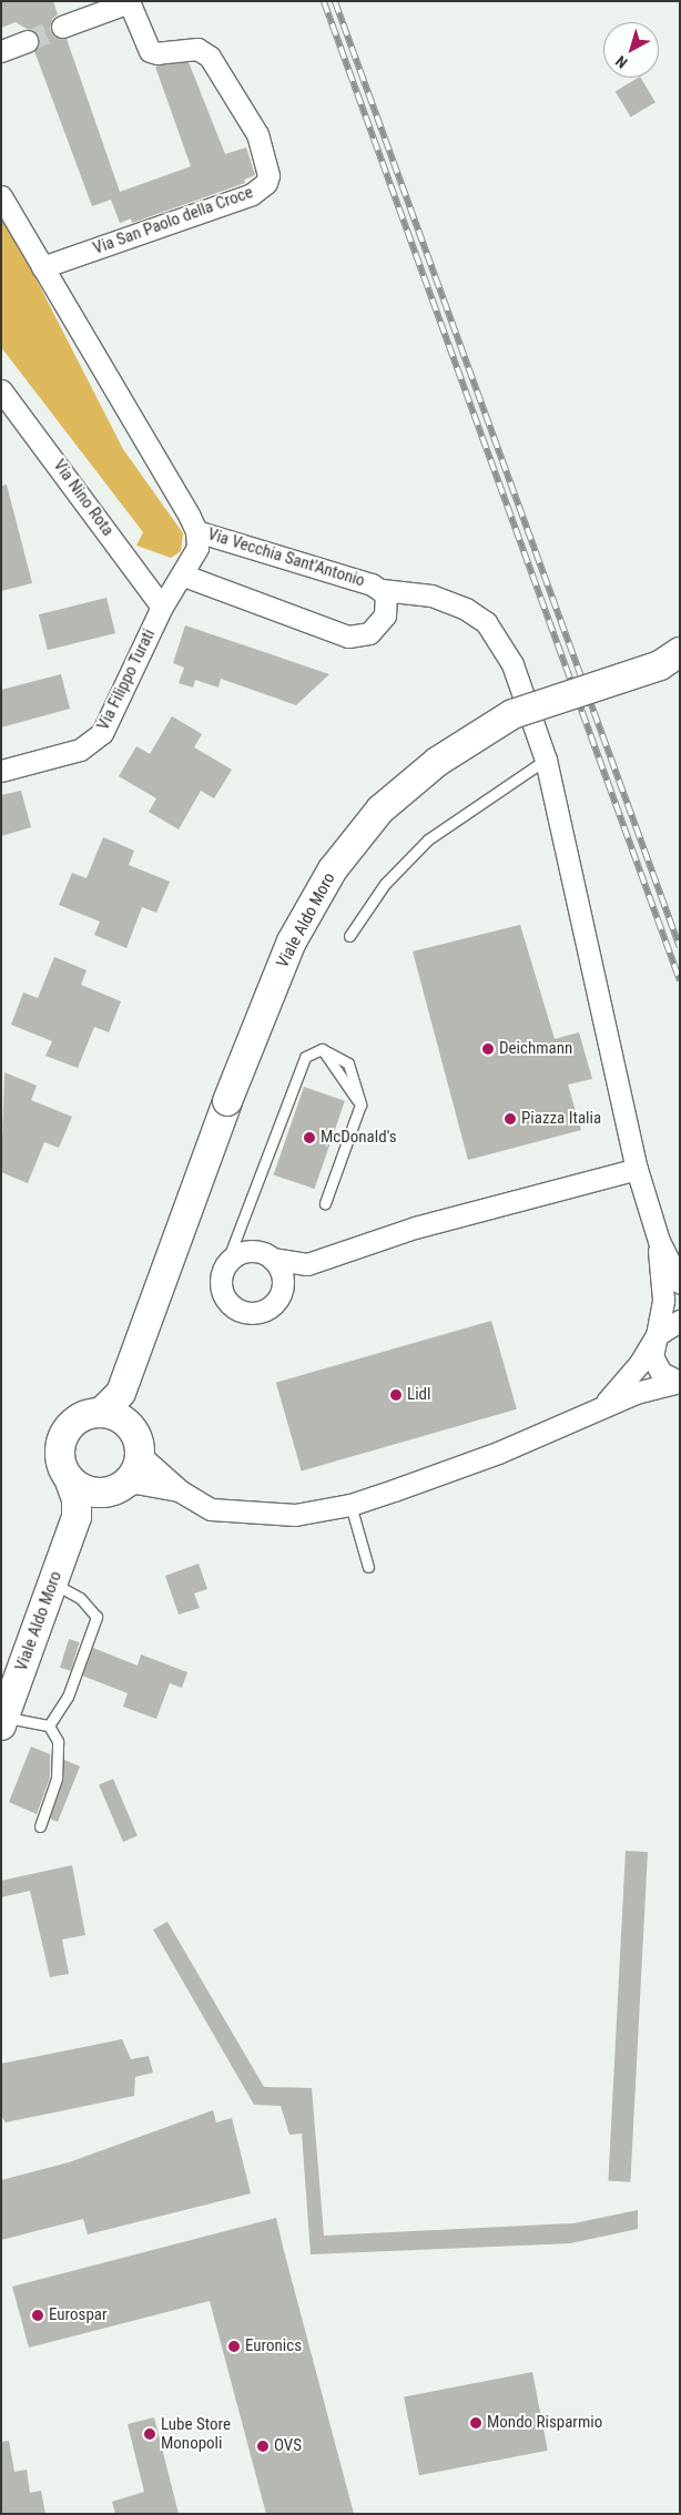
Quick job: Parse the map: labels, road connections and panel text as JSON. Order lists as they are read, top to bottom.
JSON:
{
  "streets": {
    "main road": ["Viale Aldo Moro"],
    "street": [
      "Via San Paolo della Croce",
      "Via Nino Rota",
      "Via Vecchia Sant'Antonio",
      "Via Filippo Turati"
    ]
  },
  "crossings": [
    ["Via San Paolo della Croce", "Via Vecchia Sant'Antonio"],
    ["Via Nino Rota", "Via Filippo Turati"],
    ["Via Vecchia Sant'Antonio", "Via Filippo Turati"]
  ],
  "places": [
    "Deichmann",
    "Piazza Italia",
    "McDonald's",
    "Lidl",
    "Eurospar",
    "Euronics",
    "Mondo Risparmio",
    "Lube Store Monopoli",
    "OVS"
  ],
  "north": "bottom left"
}
